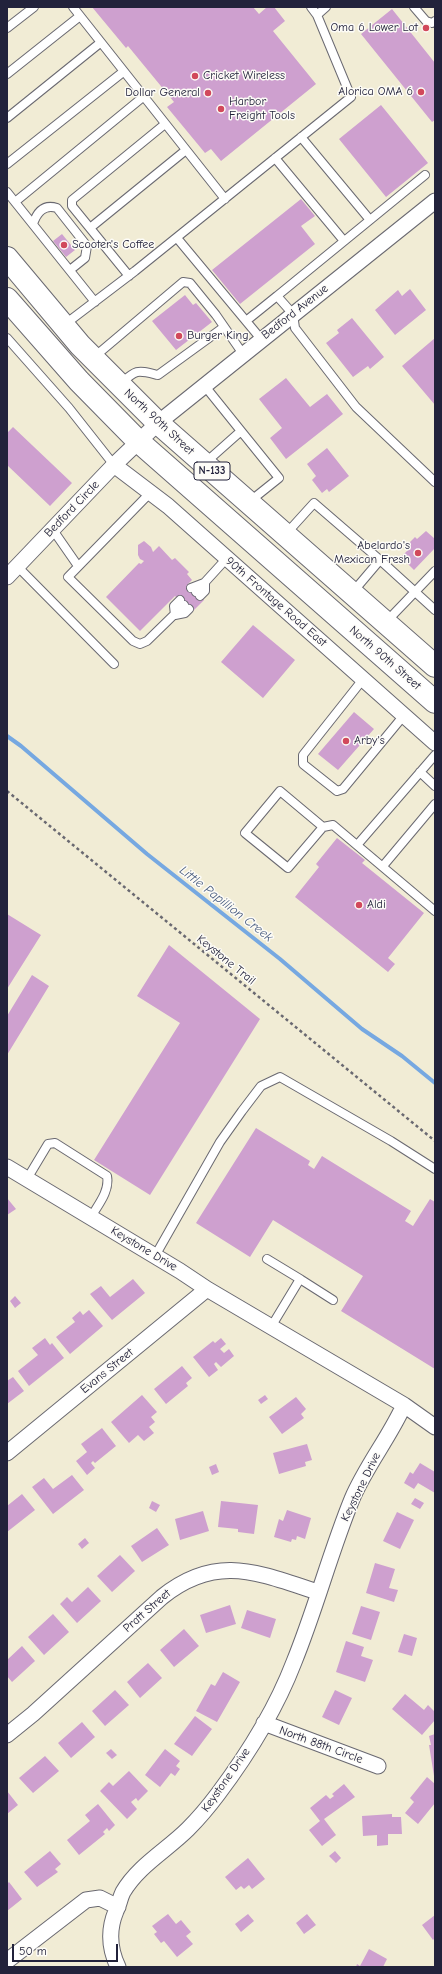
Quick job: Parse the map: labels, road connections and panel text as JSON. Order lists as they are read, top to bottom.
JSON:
{
  "streets": {
    "main road": ["North 90th Street", "N-133"],
    "street": [
      "Bedford Avenue",
      "Bedford Circle",
      "90th Frontage Road East",
      "Keystone Drive",
      "Evans Street",
      "Pratt Street",
      "North 88th Circle"
    ],
    "path": ["Keystone Trail"]
  },
  "crossings": [
    ["Bedford Avenue", "North 90th Street"],
    ["Bedford Avenue", "Bedford Circle"],
    ["North 90th Street", "Bedford Circle"],
    ["Bedford Circle", "90th Frontage Road East"],
    ["Keystone Drive", "Evans Street"],
    ["Keystone Drive", "Pratt Street"],
    ["Keystone Drive", "North 88th Circle"]
  ],
  "water": ["Little Papillion Creek"],
  "places": [
    "Oma 6 Lower Lot",
    "Cricket Wireless",
    "Alorica OMA 6",
    "Dollar General",
    "Harbor Freight Tools",
    "Scooter's Coffee",
    "Burger King",
    "Abelardo's Mexican Fresh",
    "Arby's",
    "Aldi"
  ],
  "scale_bar": "50 m"
}
